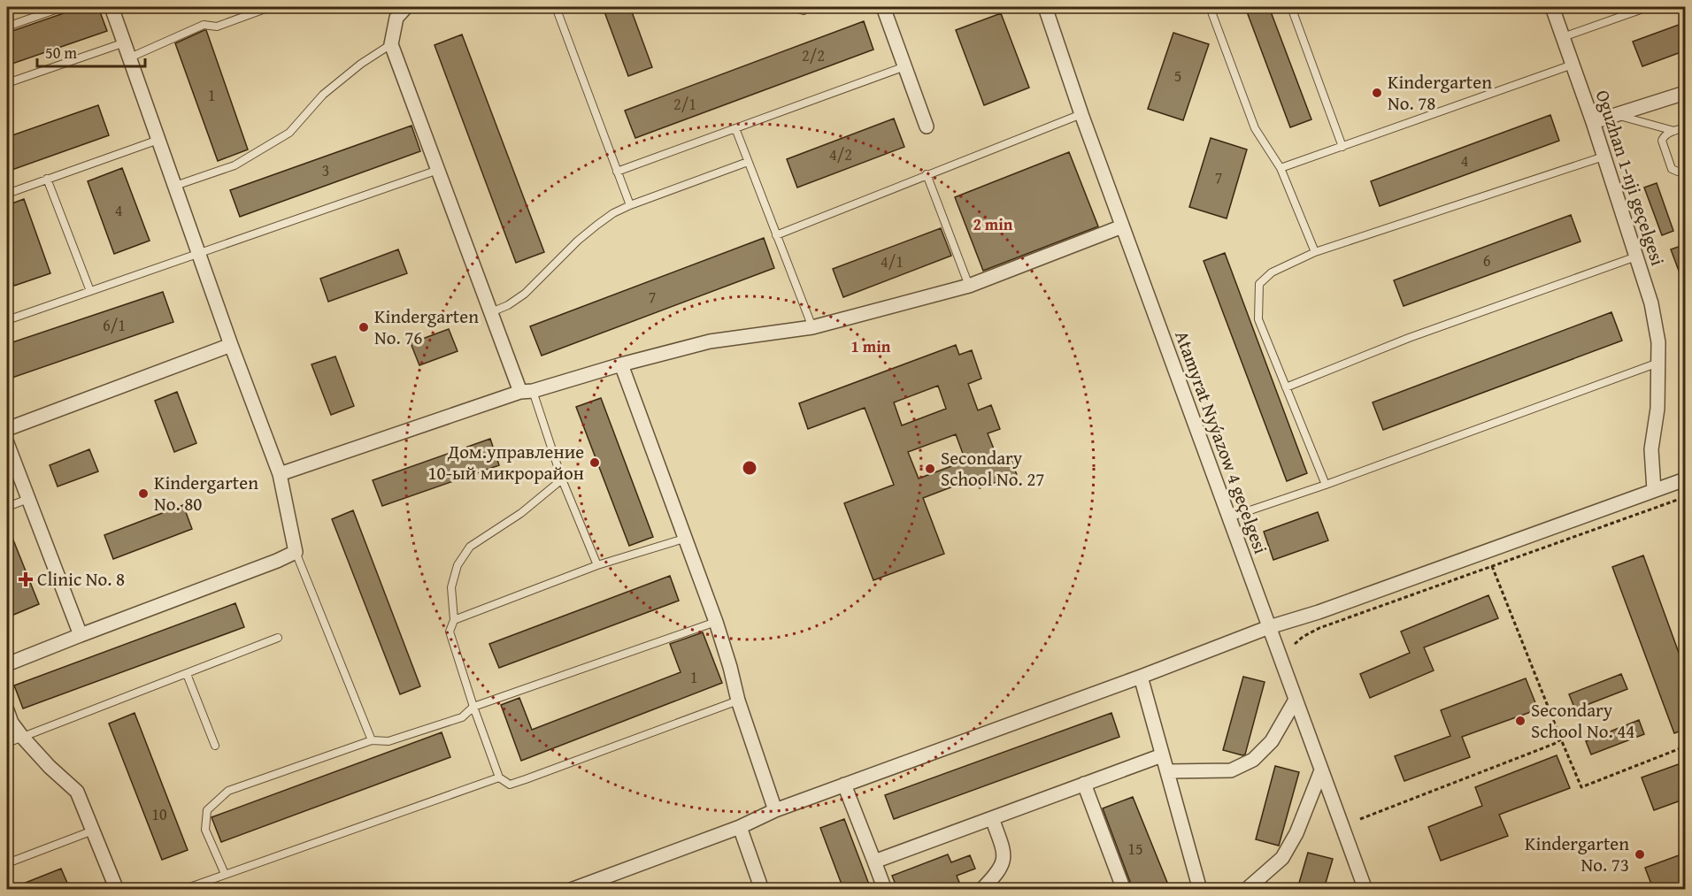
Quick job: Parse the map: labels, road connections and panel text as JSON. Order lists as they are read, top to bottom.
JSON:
{
  "streets": {
    "street": ["Oguzhan 1-nji geçelgesi", "Atamyrat Nyýazow 4 geçelgesi"]
  },
  "places": {
    "other": [
      "Kindergarten No. 78",
      "Kindergarten No. 76",
      "Дом.управление 10-ый микрорайон",
      "Secondary School No. 27",
      "Kindergarten No. 80",
      "Secondary School No. 44",
      "Kindergarten No. 73"
    ],
    "health": ["Clinic No. 8"]
  },
  "house_numbers": [
    "2/2",
    "5",
    "1",
    "2/1",
    "4/2",
    "4",
    "3",
    "7",
    "4",
    "6",
    "4/1",
    "7",
    "6/1",
    "1",
    "10",
    "15"
  ],
  "scale_bar": "50 m",
  "rings": ["2 min", "1 min"]
}
